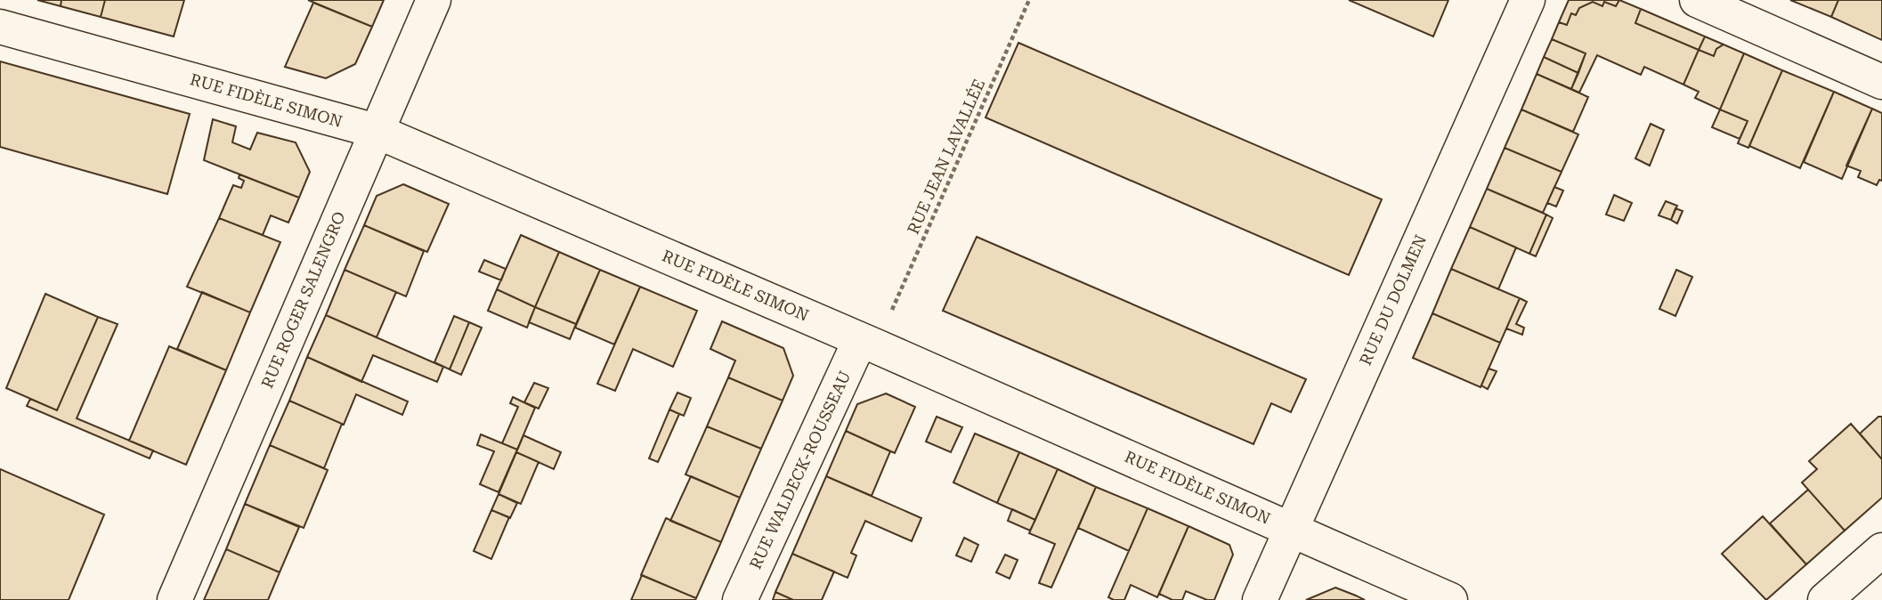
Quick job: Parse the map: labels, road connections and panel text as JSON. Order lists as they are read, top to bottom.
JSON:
{
  "streets": {
    "street": [
      "RUE FIDÈLE SIMON",
      "RUE ROGER SALENGRO",
      "RUE DU DOLMEN",
      "RUE WALDECK-ROUSSEAU"
    ],
    "path": ["RUE JEAN LAVALLÉE"]
  },
  "crossings": [
    ["RUE FIDÈLE SIMON", "RUE ROGER SALENGRO"],
    ["RUE FIDÈLE SIMON", "RUE DU DOLMEN"],
    ["RUE FIDÈLE SIMON", "RUE WALDECK-ROUSSEAU"]
  ]
}
